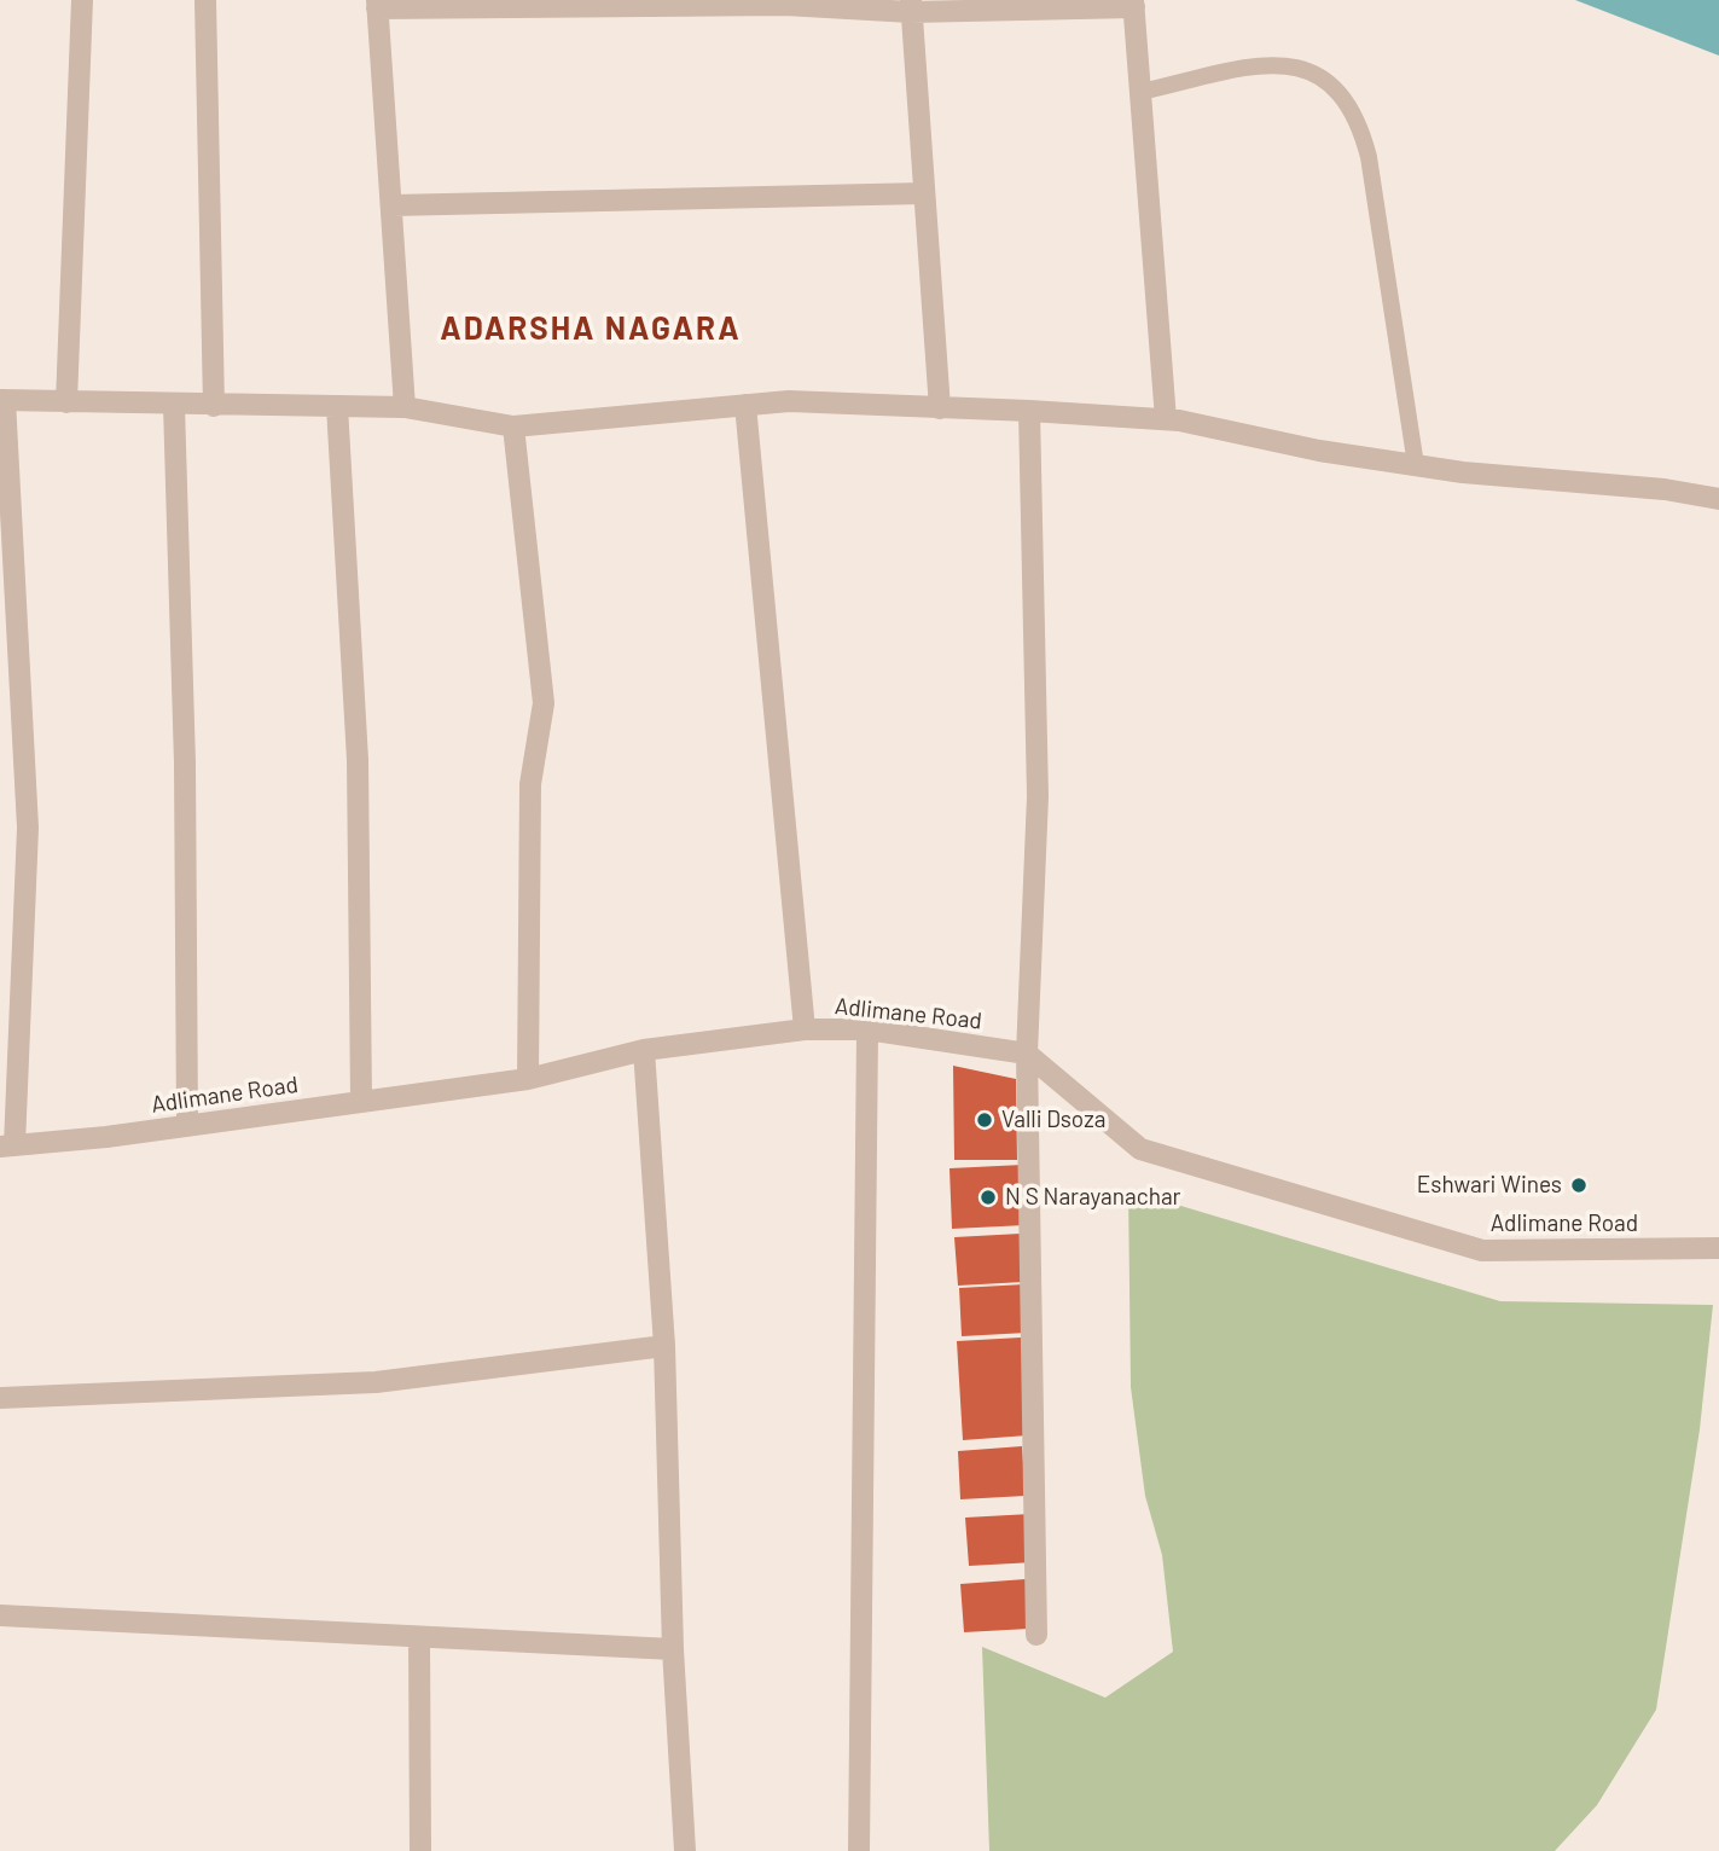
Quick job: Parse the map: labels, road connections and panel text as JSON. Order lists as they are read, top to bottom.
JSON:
{
  "streets": {
    "street": ["Adlimane Road"]
  },
  "districts": ["ADARSHA NAGARA"],
  "places": ["Valli Dsoza", "Eshwari Wines", "N S Narayanachar"]
}
